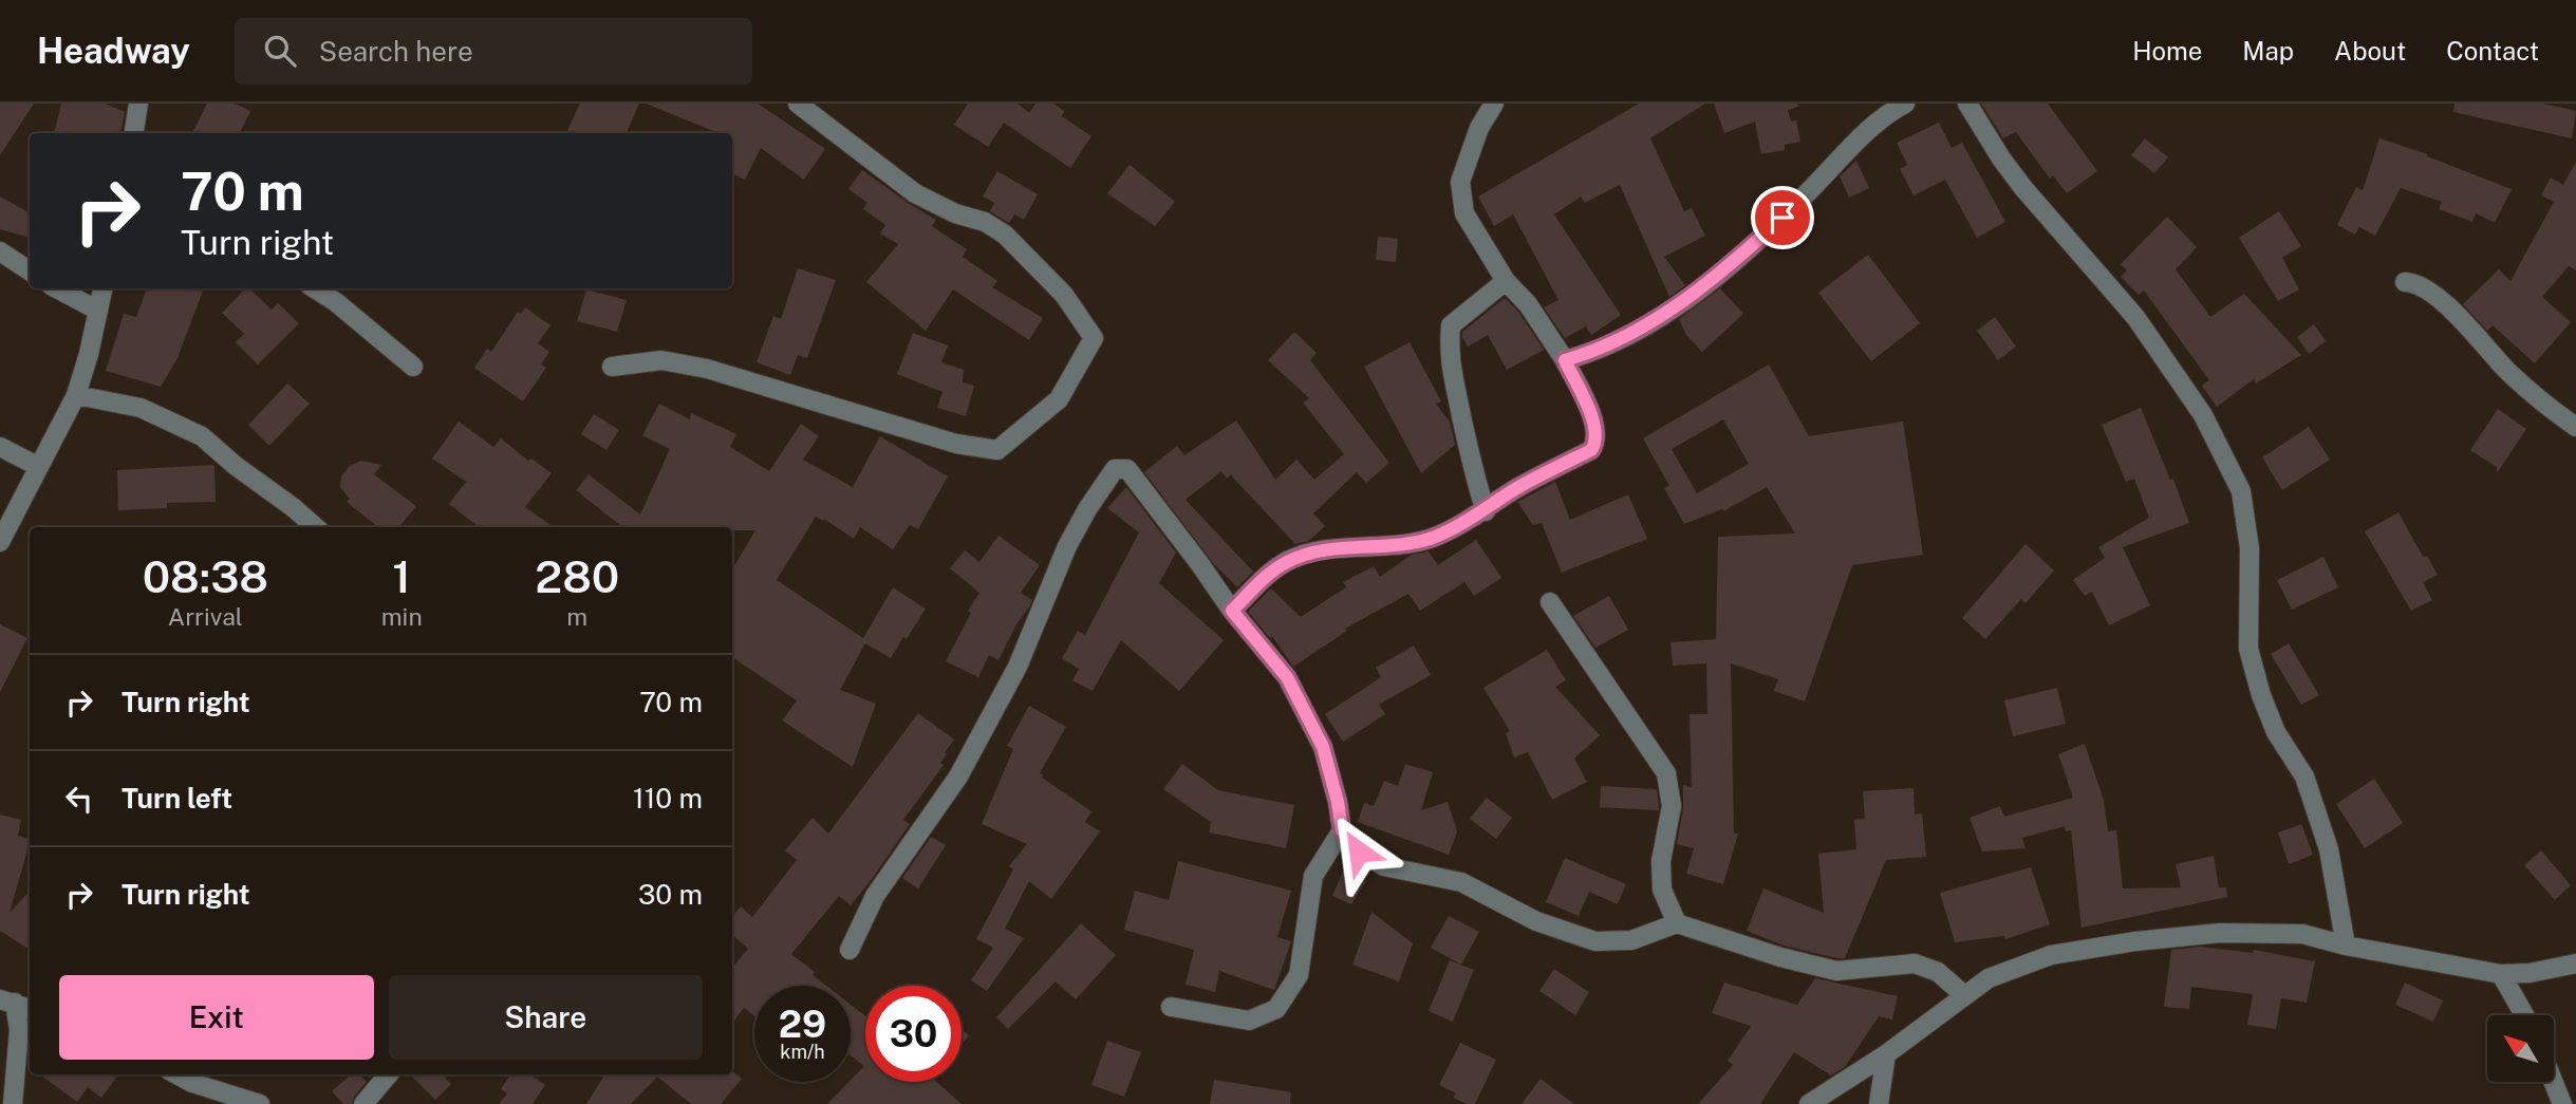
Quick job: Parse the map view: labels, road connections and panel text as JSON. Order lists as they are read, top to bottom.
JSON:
{
  "north": "top left",
  "page": {
    "header": "Headway",
    "search": "Search here",
    "nav": [
      "Home",
      "Map",
      "About",
      "Contact"
    ],
    "turn": ["70 m", "Turn right"],
    "eta": [
      "08:38",
      "Arrival",
      "1",
      "min",
      "280",
      "m"
    ],
    "list": [
      {
        "name": "Turn right",
        "value": "70 m"
      },
      {
        "name": "Turn left",
        "value": "110 m"
      },
      {
        "name": "Turn right",
        "value": "30 m"
      }
    ],
    "buttons": ["Exit", "Share"],
    "speed": "29 km/h",
    "limit": "30"
  }
}
